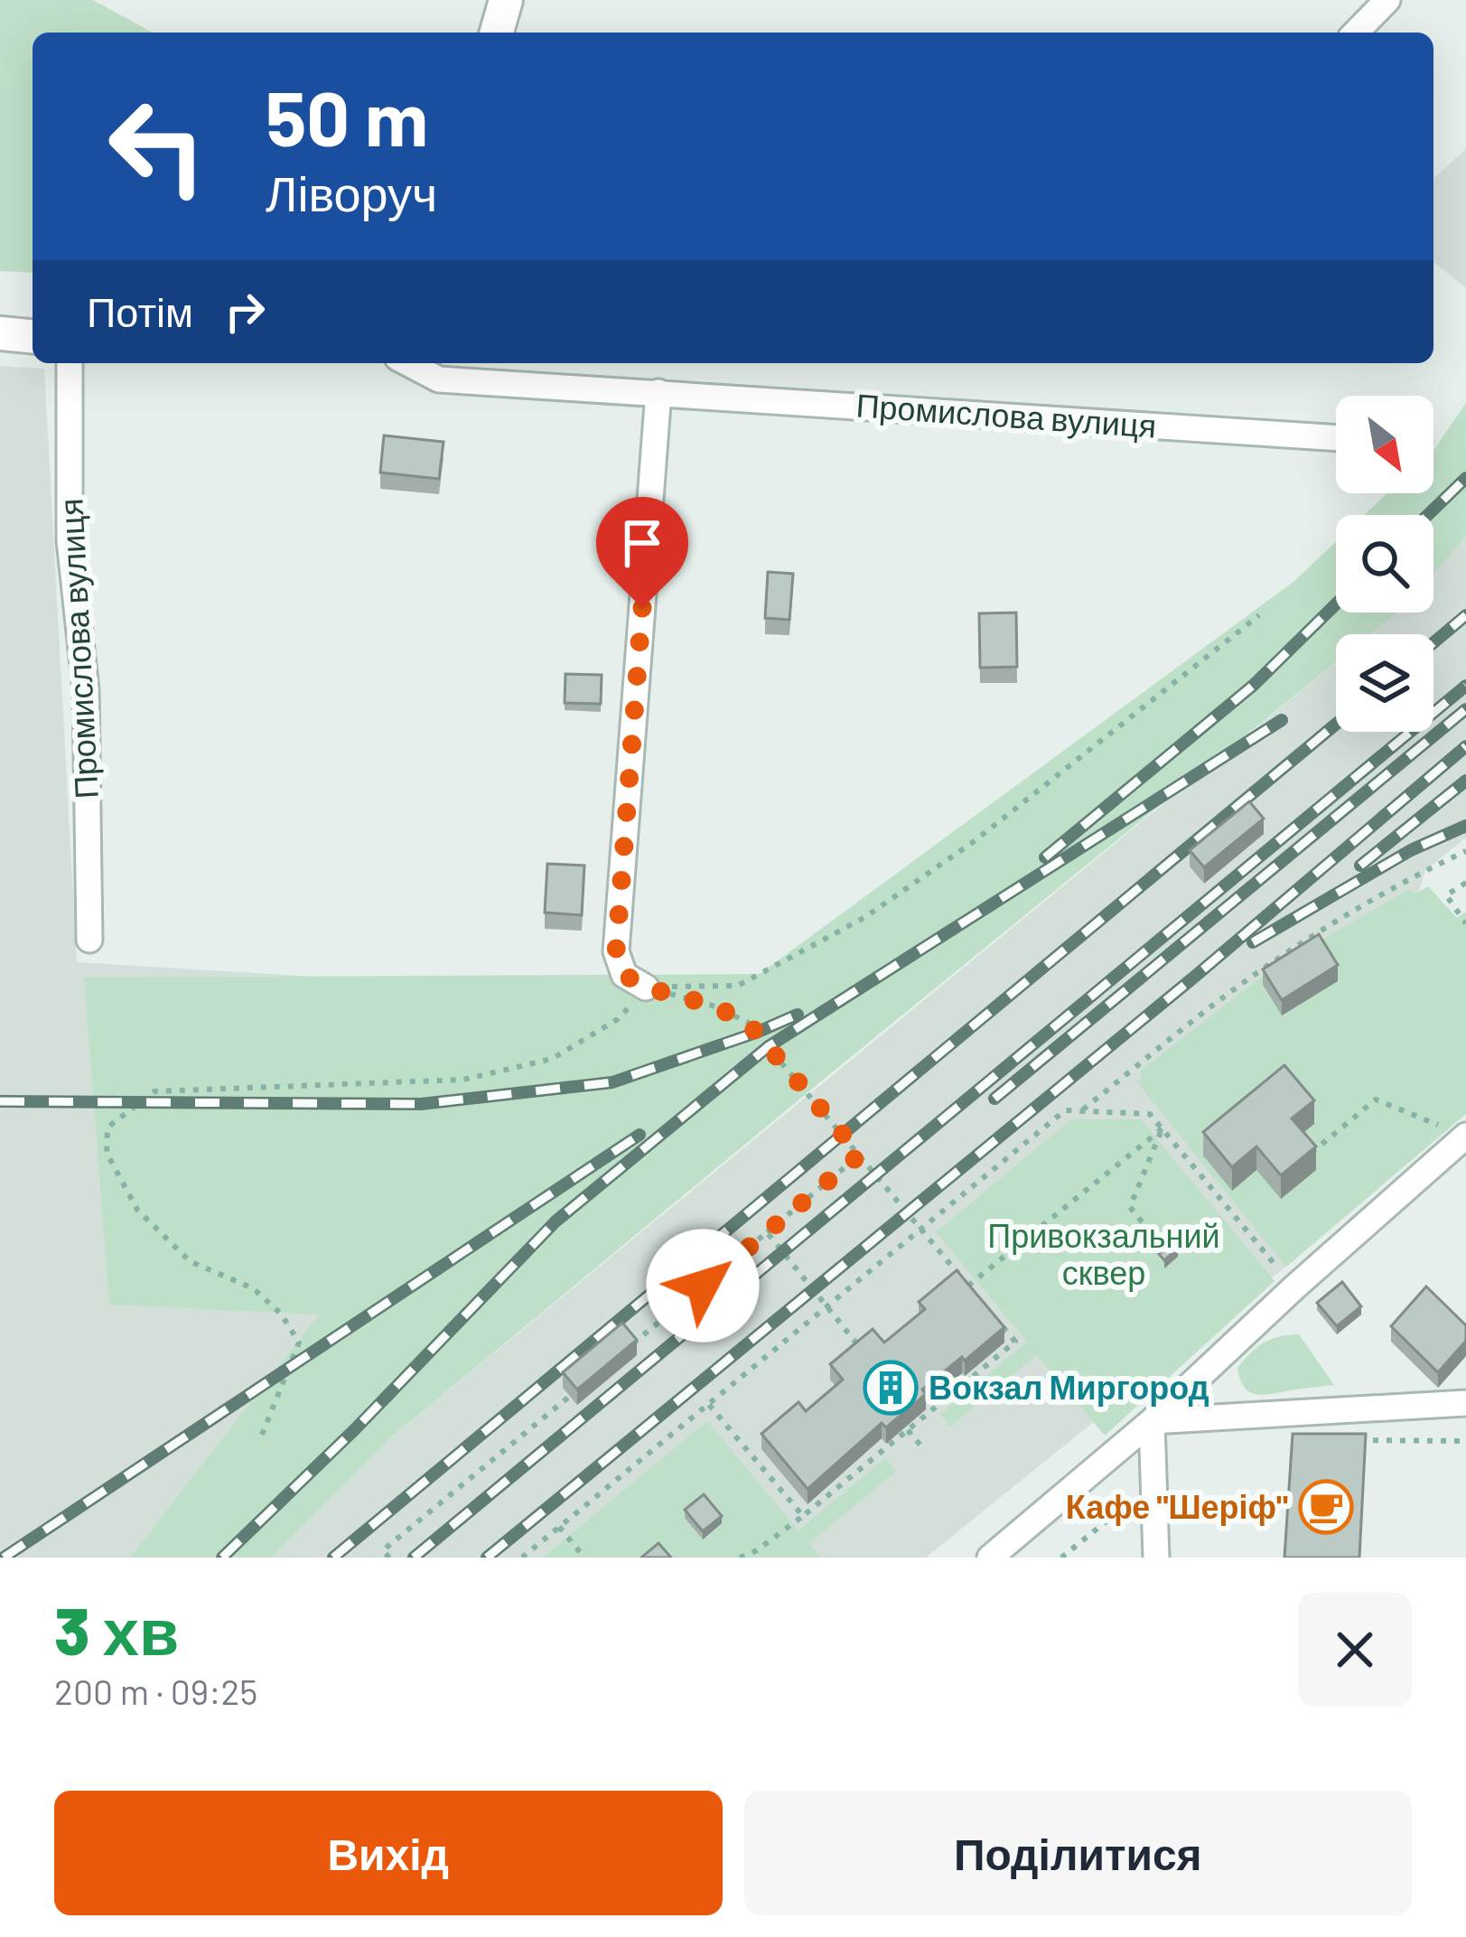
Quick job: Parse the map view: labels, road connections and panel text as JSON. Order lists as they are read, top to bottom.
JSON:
{
  "streets": {
    "street": ["Промислова вулиця"]
  },
  "parks": ["Привокзальний сквер"],
  "places": {
    "building": ["Вокзал Миргород"],
    "cafe": ["Кафе \"Шеріф\""]
  },
  "north": "bottom right",
  "page": {
    "turn": ["50 m", "Ліворуч"],
    "then": "Потім",
    "heading": ["3 хв", "200 m · 09:25"],
    "buttons": ["Вихід", "Поділитися"]
  }
}
